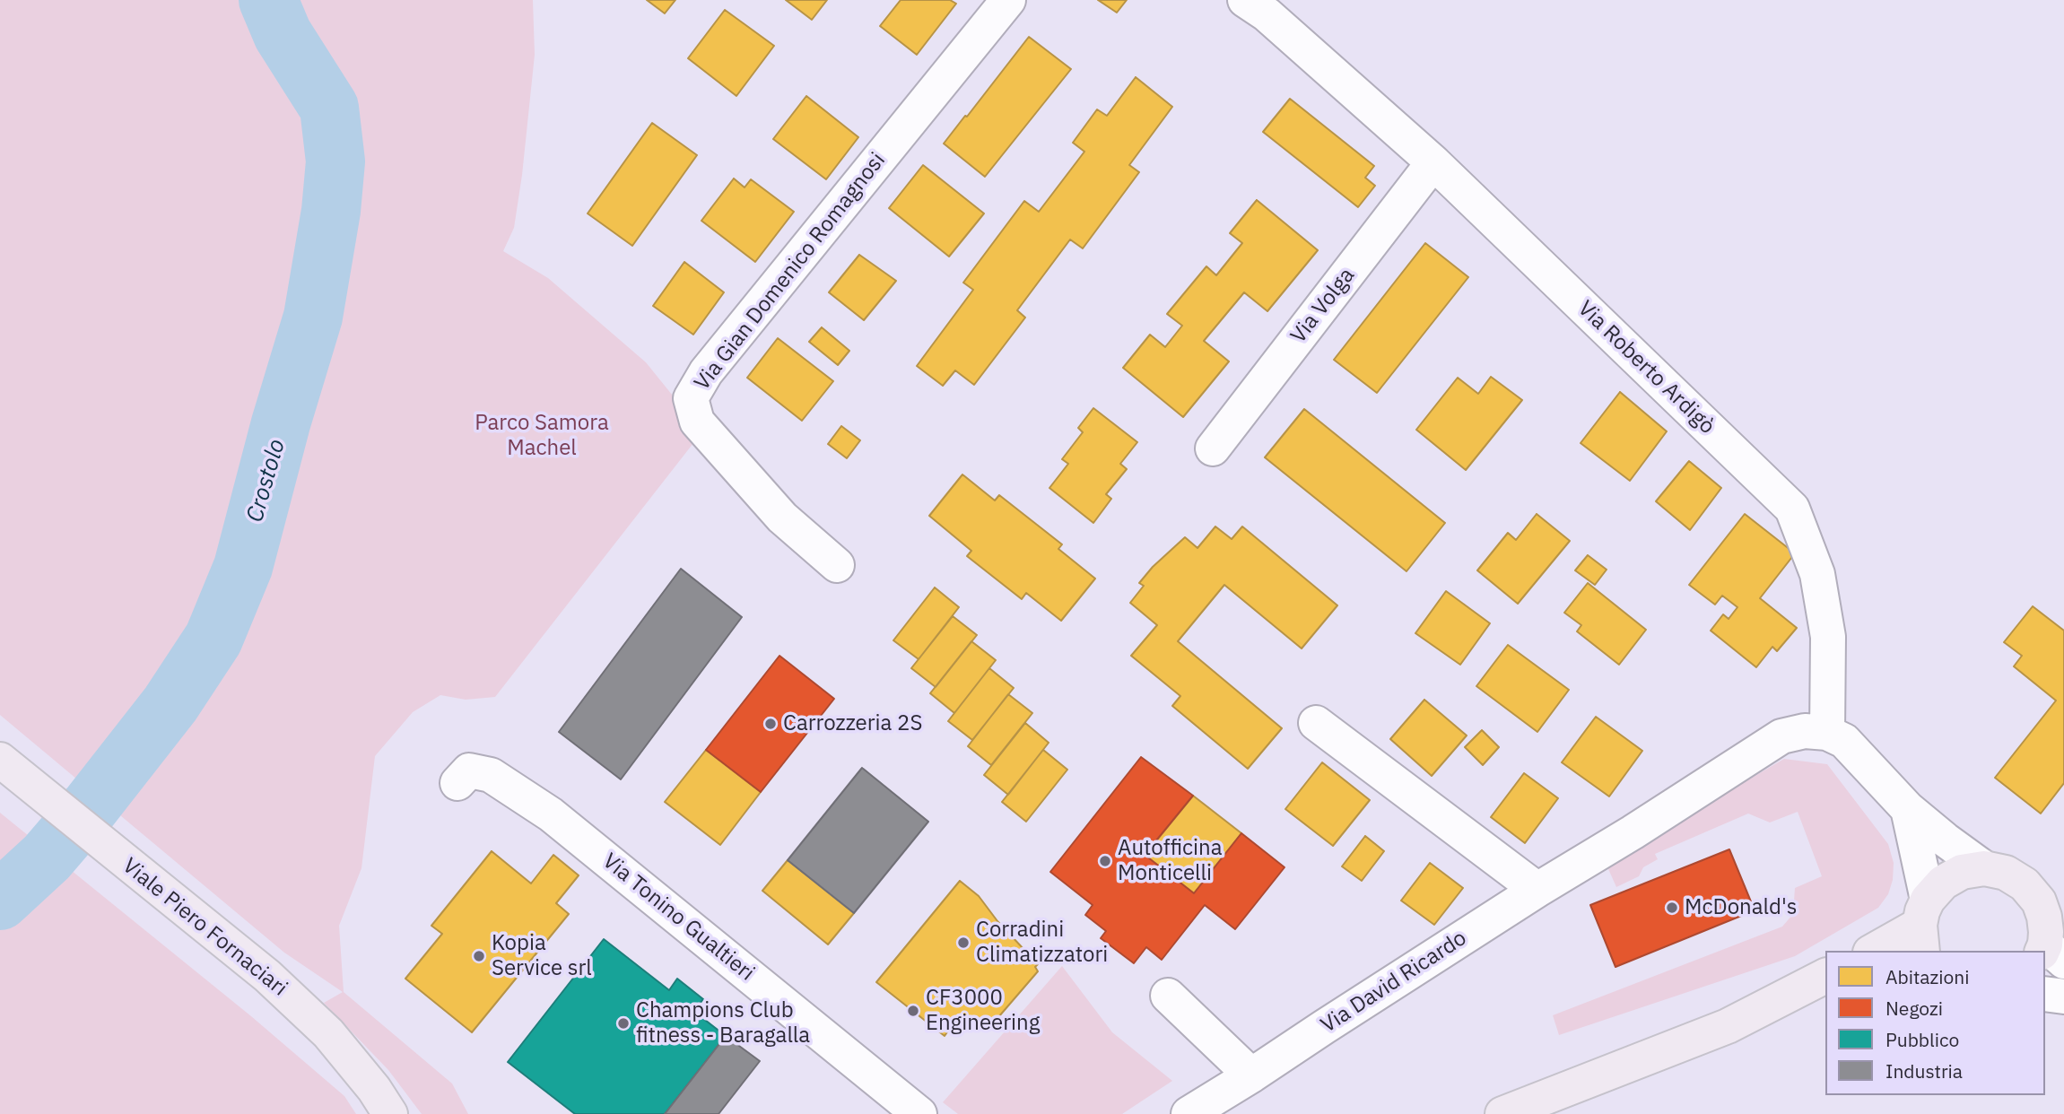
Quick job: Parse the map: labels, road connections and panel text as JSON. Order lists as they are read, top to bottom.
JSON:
{
  "streets": {
    "main road": ["Viale Piero Fornaciari"],
    "street": [
      "Via Gian Domenico Romagnosi",
      "Via Volga",
      "Via Roberto Ardigò",
      "Via Tonino Gualtieri",
      "Via David Ricardo"
    ]
  },
  "crossings": [
    ["Via Volga", "Via Roberto Ardigò"],
    ["Via Roberto Ardigò", "Via David Ricardo"]
  ],
  "water": ["Crostolo"],
  "parks": ["Parco Samora Machel"],
  "places": [
    "Carrozzeria 2S",
    "Autofficina Monticelli",
    "McDonald's",
    "Corradini Climatizzatori",
    "Kopia Service srl",
    "CF3000 Engineering",
    "Champions Club fitness - Baragalla"
  ],
  "legend": [
    "Abitazioni",
    "Negozi",
    "Pubblico",
    "Industria"
  ]
}
